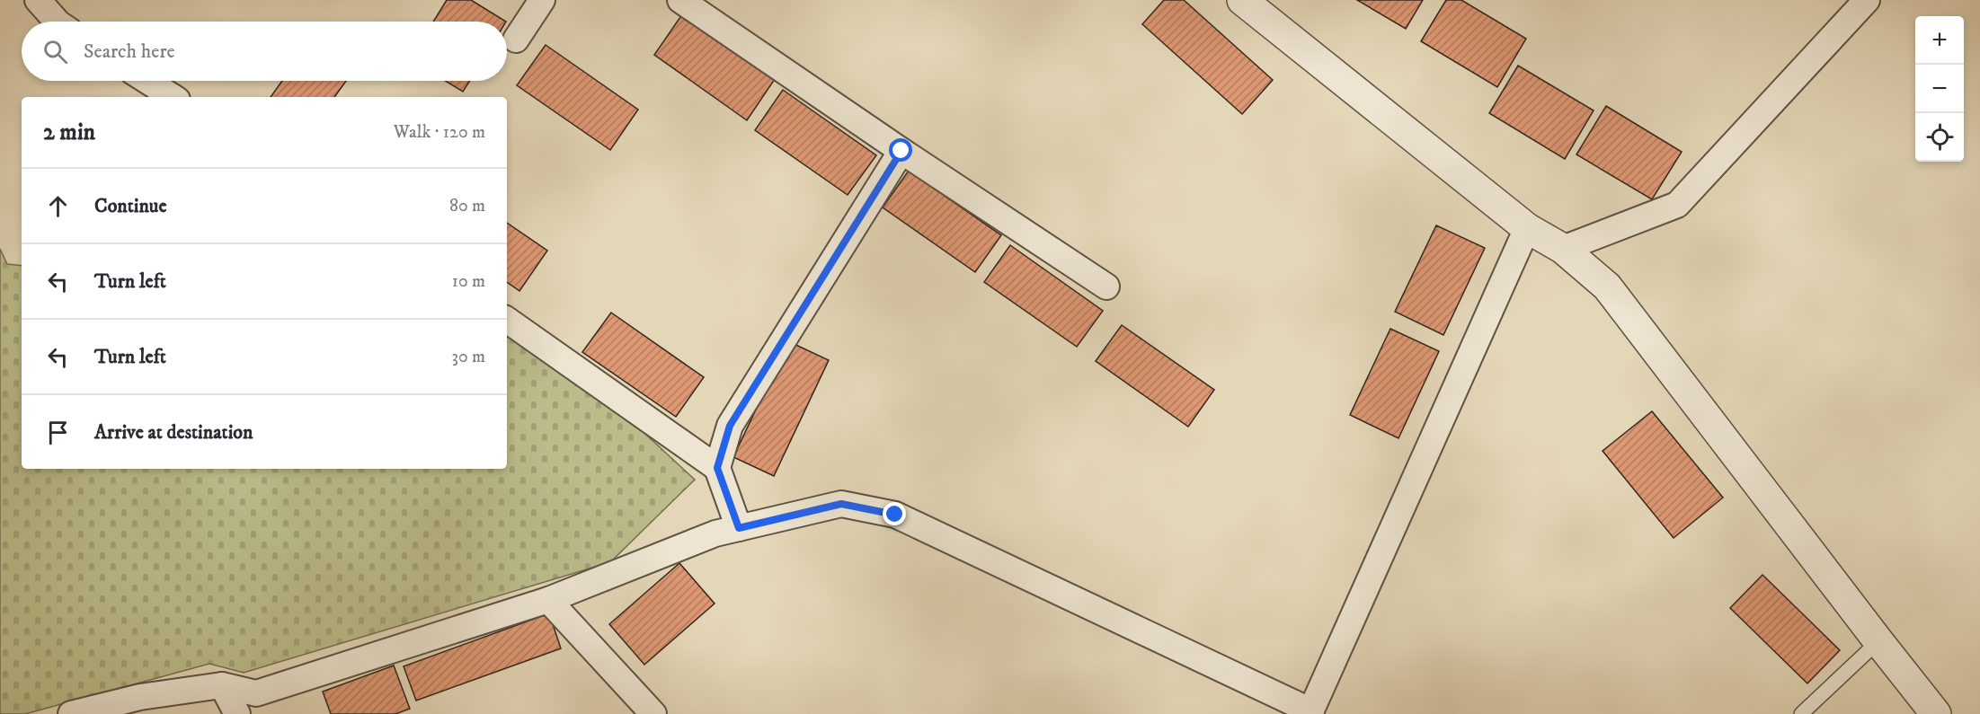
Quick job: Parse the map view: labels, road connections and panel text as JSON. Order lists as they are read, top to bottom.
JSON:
{
  "page": {
    "map_buttons": ["+", "−"],
    "search": "Search here",
    "heading": ["2 min", "Walk · 120 m"],
    "list": [
      ["Continue", "80 m"],
      ["Turn left", "10 m"],
      ["Turn left", "30 m"],
      "Arrive at destination"
    ]
  }
}
